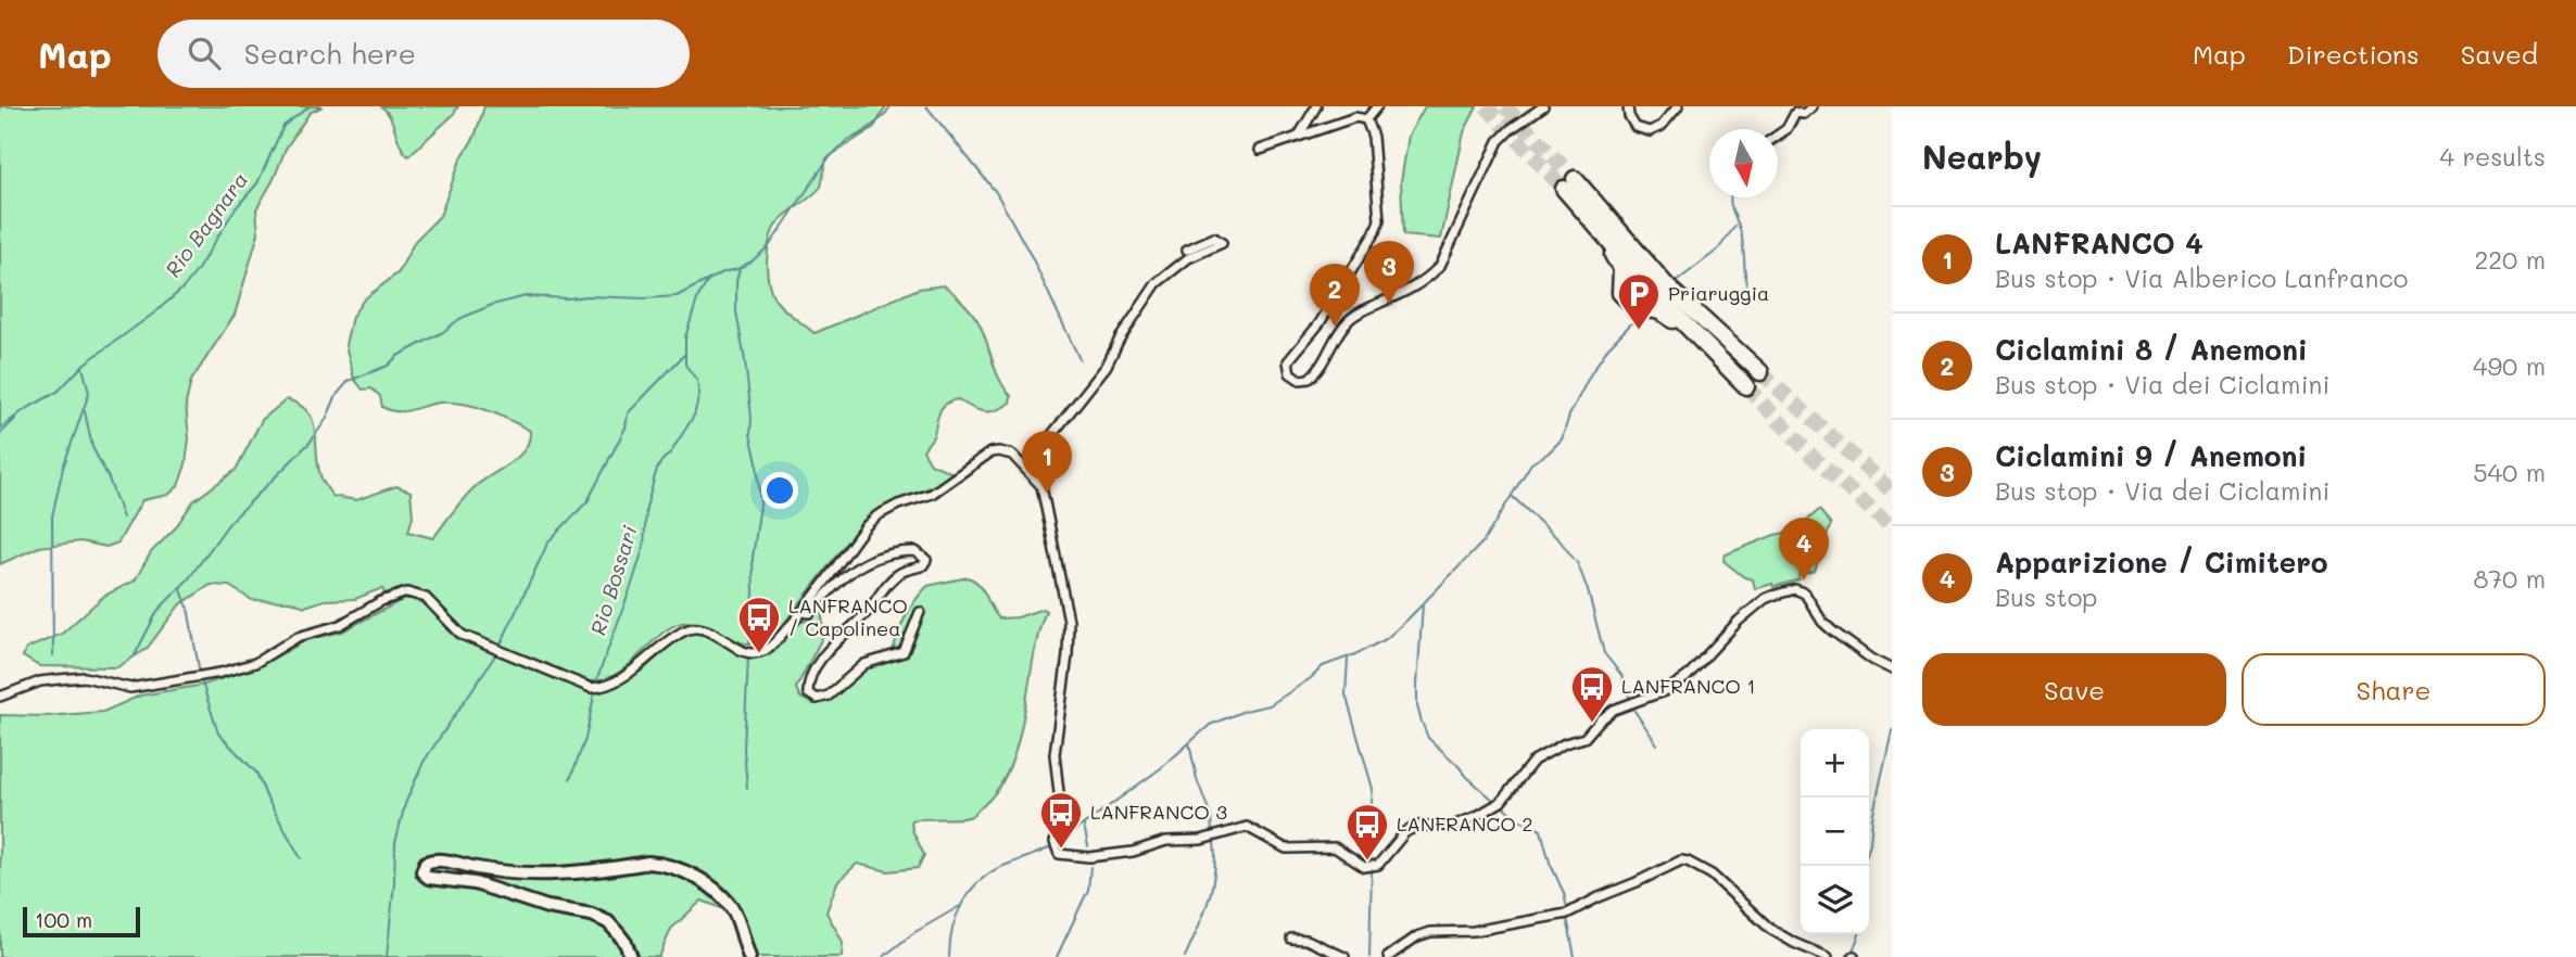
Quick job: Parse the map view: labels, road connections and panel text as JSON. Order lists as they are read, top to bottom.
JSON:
{
  "water": ["Rio Bagnara", "Rio Bossari"],
  "places": {
    "parking": ["Priaruggia"],
    "bus stop": [
      "LANFRANCO / Capolinea",
      "LANFRANCO 1",
      "LANFRANCO 3",
      "LANFRANCO 2"
    ]
  },
  "scale_bar": "100 m",
  "north": "bottom",
  "page": {
    "header": "Map",
    "search": "Search here",
    "nav": ["Map", "Directions", "Saved"],
    "heading": ["Nearby", "4 results"],
    "list": [
      {
        "mark": "1",
        "name": "LANFRANCO 4",
        "note": "Bus stop · Via Alberico Lanfranco",
        "value": "220 m"
      },
      {
        "mark": "2",
        "name": "Ciclamini 8 / Anemoni",
        "note": "Bus stop · Via dei Ciclamini",
        "value": "490 m"
      },
      {
        "mark": "3",
        "name": "Ciclamini 9 / Anemoni",
        "note": "Bus stop · Via dei Ciclamini",
        "value": "540 m"
      },
      {
        "mark": "4",
        "name": "Apparizione / Cimitero",
        "note": "Bus stop",
        "value": "870 m"
      }
    ],
    "pins": [
      "3",
      "2",
      "1",
      "4"
    ],
    "buttons": ["Save", "Share"],
    "map_buttons": ["+", "−"],
    "scale": "100 m"
  }
}
